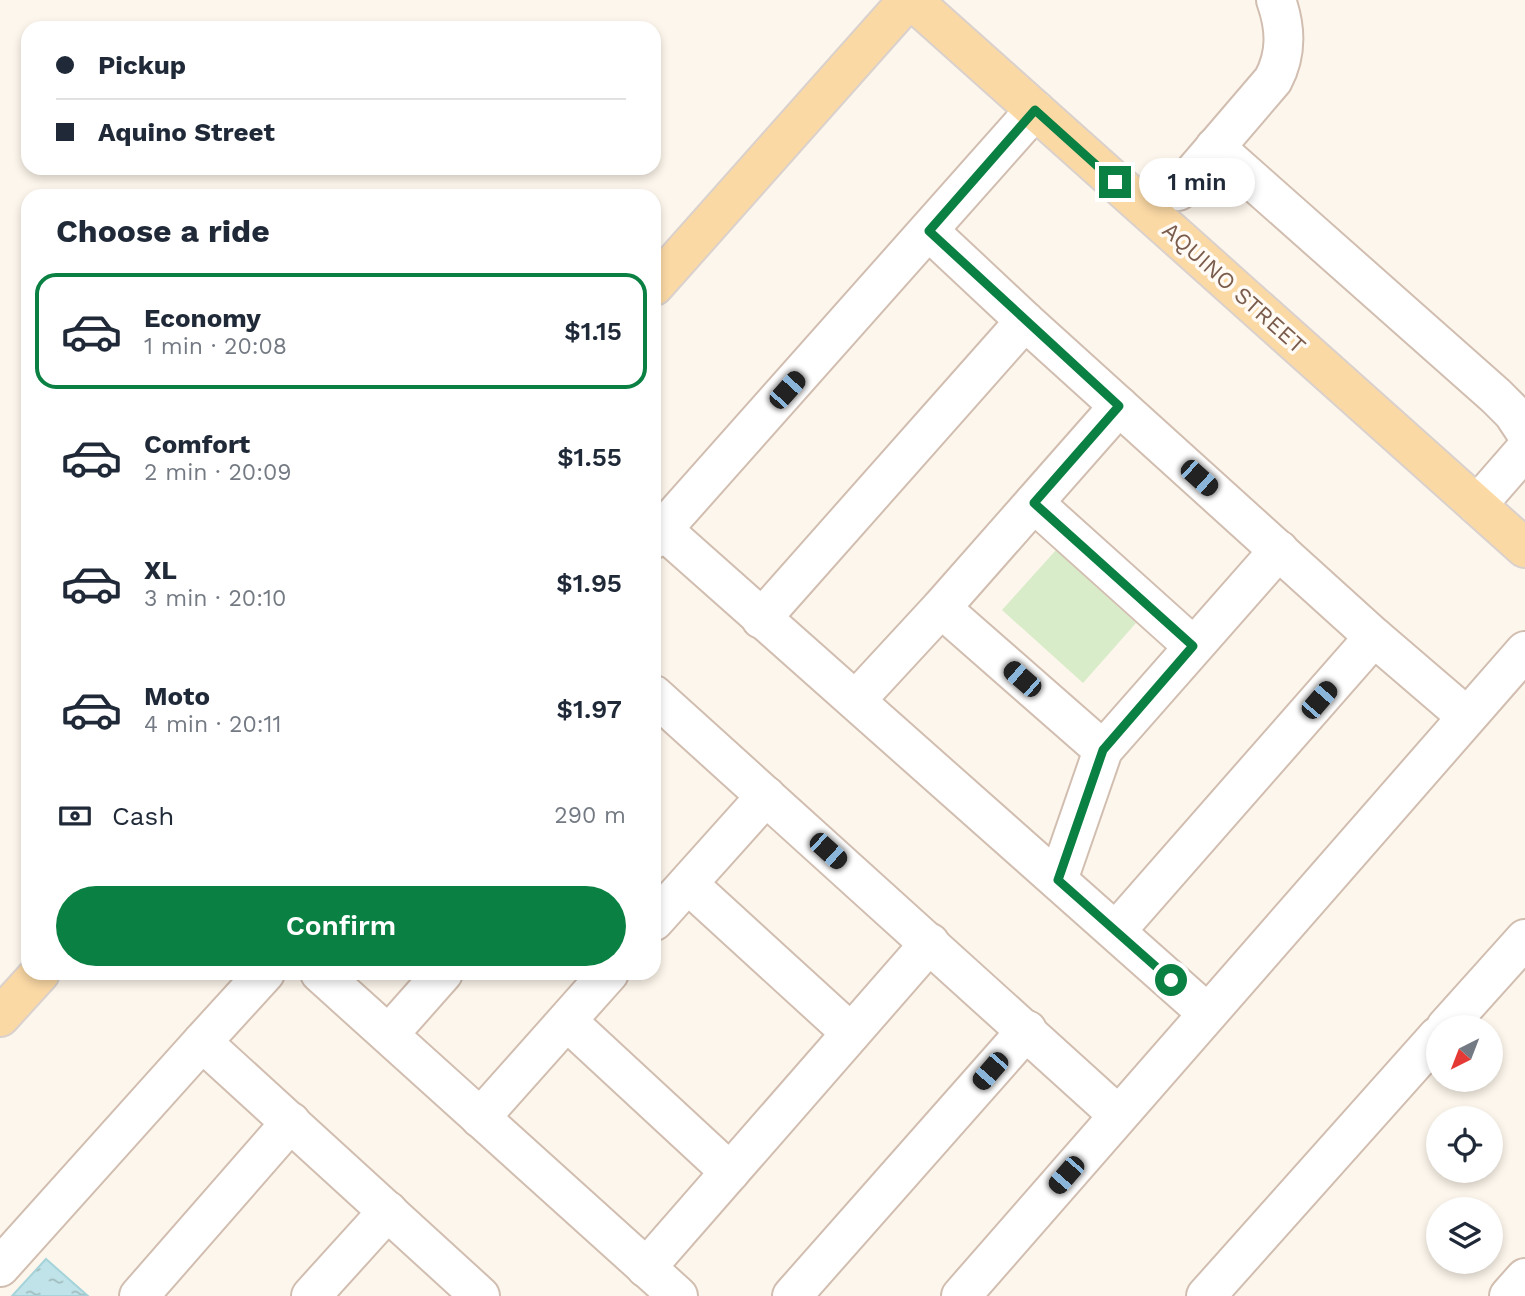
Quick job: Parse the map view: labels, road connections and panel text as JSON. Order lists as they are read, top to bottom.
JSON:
{
  "streets": {
    "main road": ["AQUINO STREET"]
  },
  "north": "bottom left",
  "page": {
    "banner": ["Pickup", "Aquino Street"],
    "bubble": "1 min",
    "heading": "Choose a ride",
    "list": [
      {
        "name": "Economy",
        "note": "1 min · 20:08",
        "value": "$1.15"
      },
      {
        "name": "Comfort",
        "note": "2 min · 20:09",
        "value": "$1.55"
      },
      {
        "name": "XL",
        "note": "3 min · 20:10",
        "value": "$1.95"
      },
      {
        "name": "Moto",
        "note": "4 min · 20:11",
        "value": "$1.97"
      }
    ],
    "pay": ["Cash", "290 m"],
    "buttons": "Confirm"
  }
}
